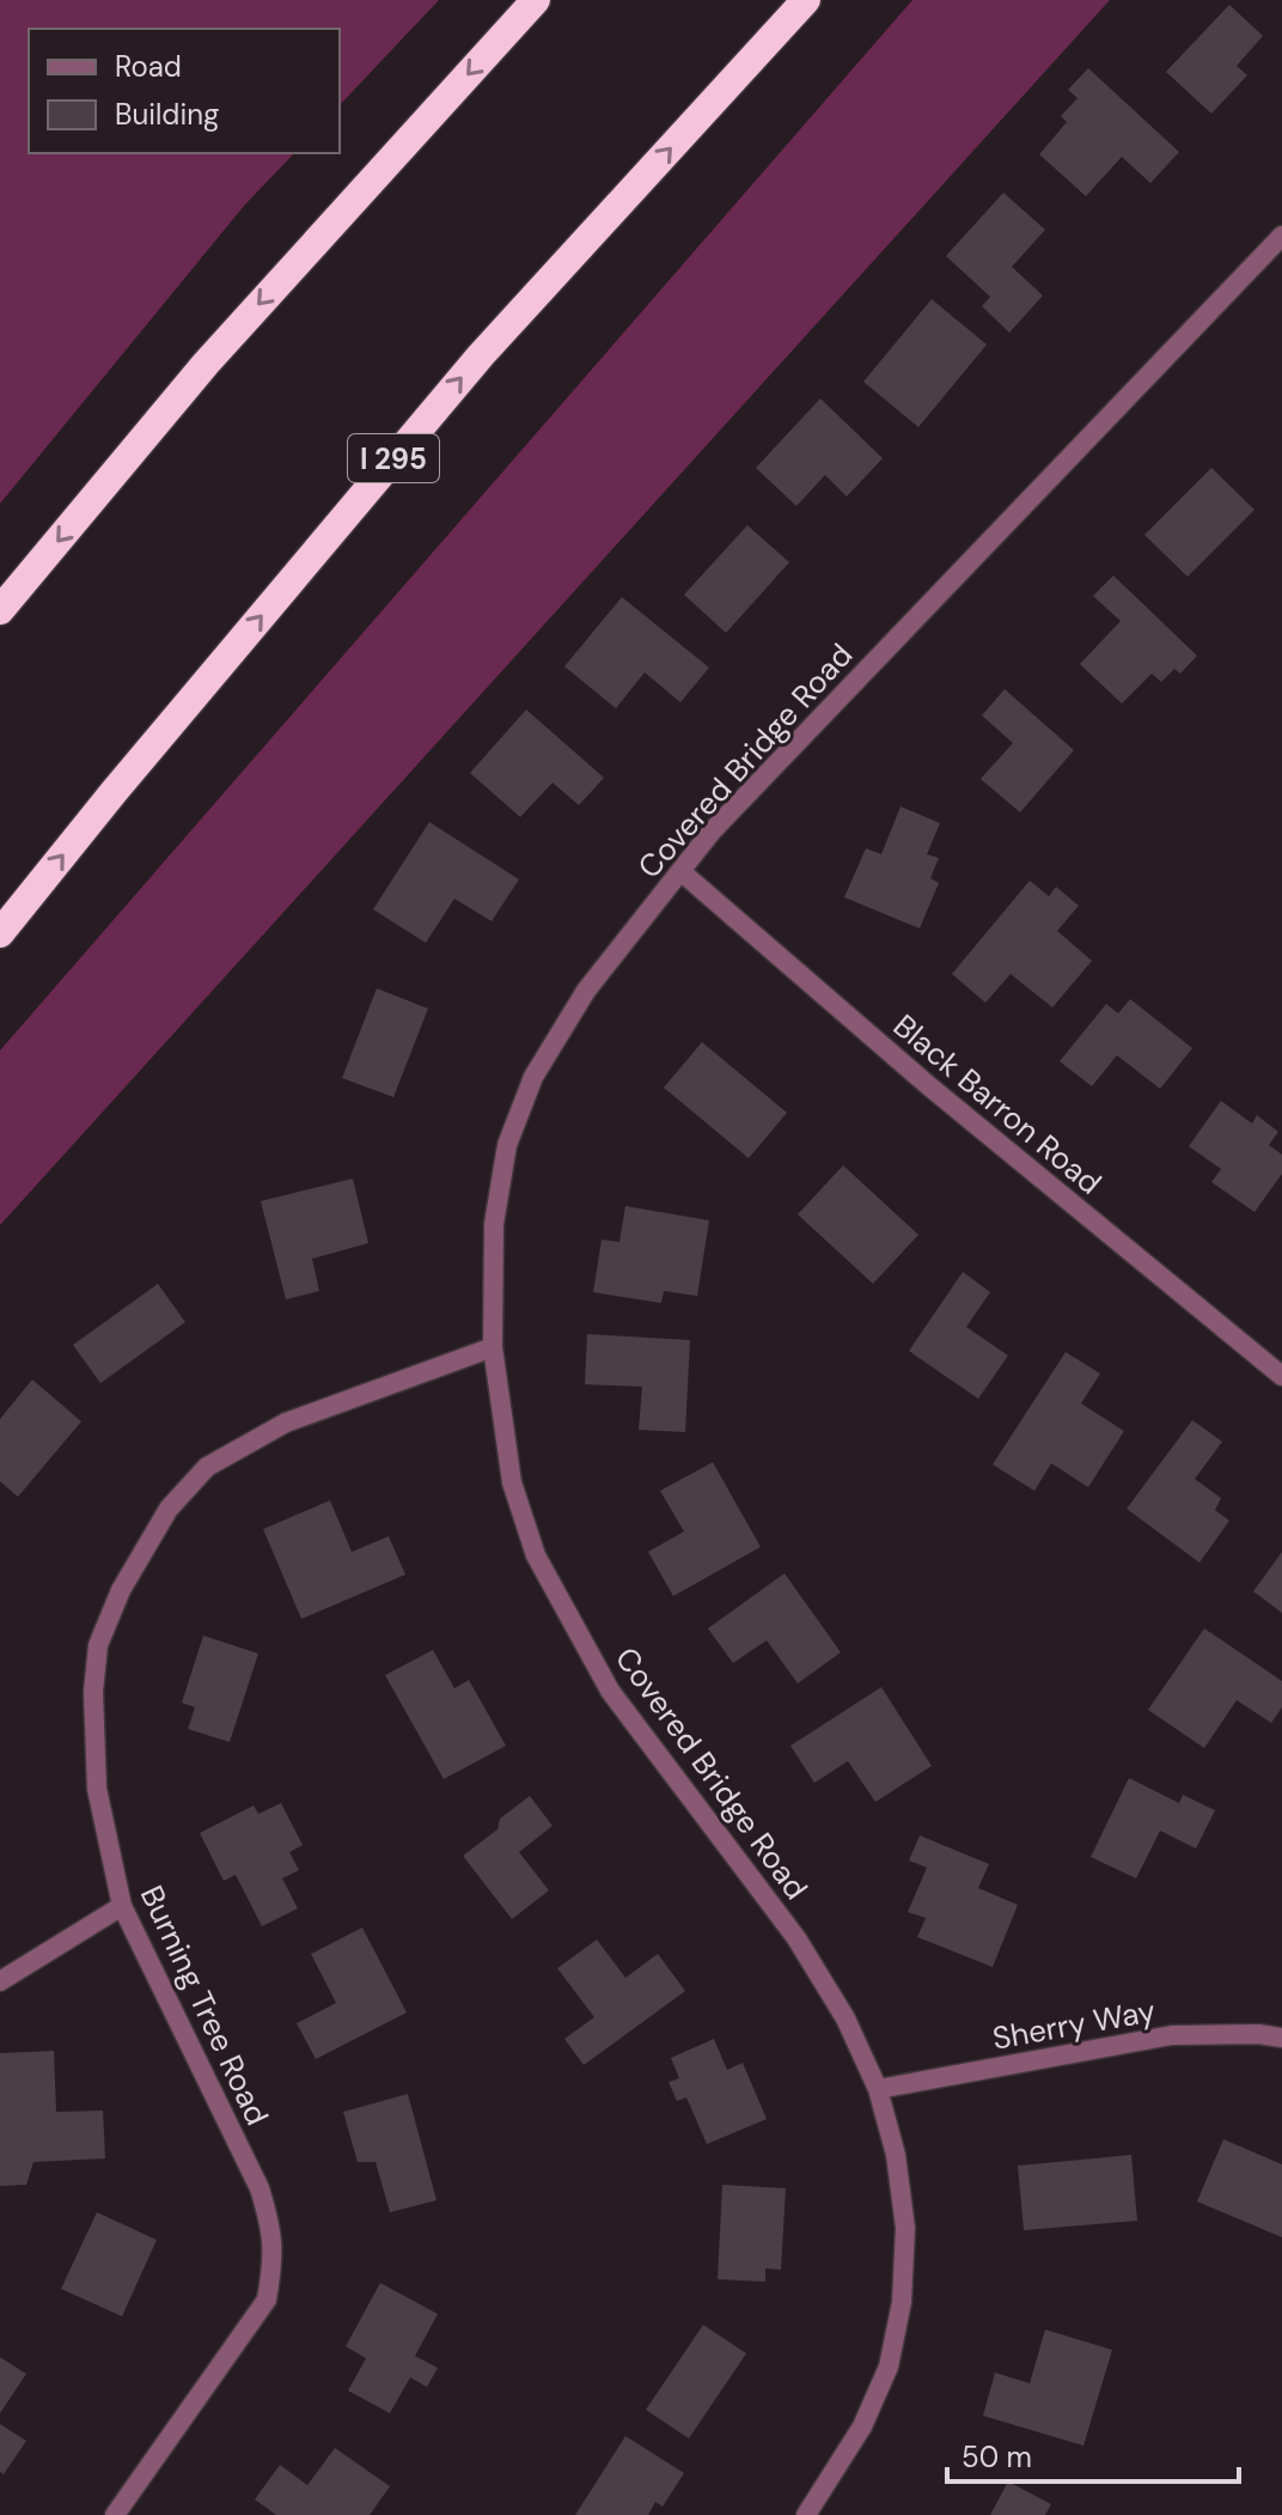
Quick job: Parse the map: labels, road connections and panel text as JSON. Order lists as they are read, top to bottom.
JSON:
{
  "streets": {
    "highway": ["I 295"],
    "street": [
      "Covered Bridge Road",
      "Black Barron Road",
      "Burning Tree Road",
      "Sherry Way"
    ]
  },
  "crossings": [
    ["Covered Bridge Road", "Black Barron Road"],
    ["Covered Bridge Road", "Burning Tree Road"],
    ["Covered Bridge Road", "Sherry Way"]
  ],
  "legend": ["Road", "Building"],
  "scale_bar": "50 m"
}
